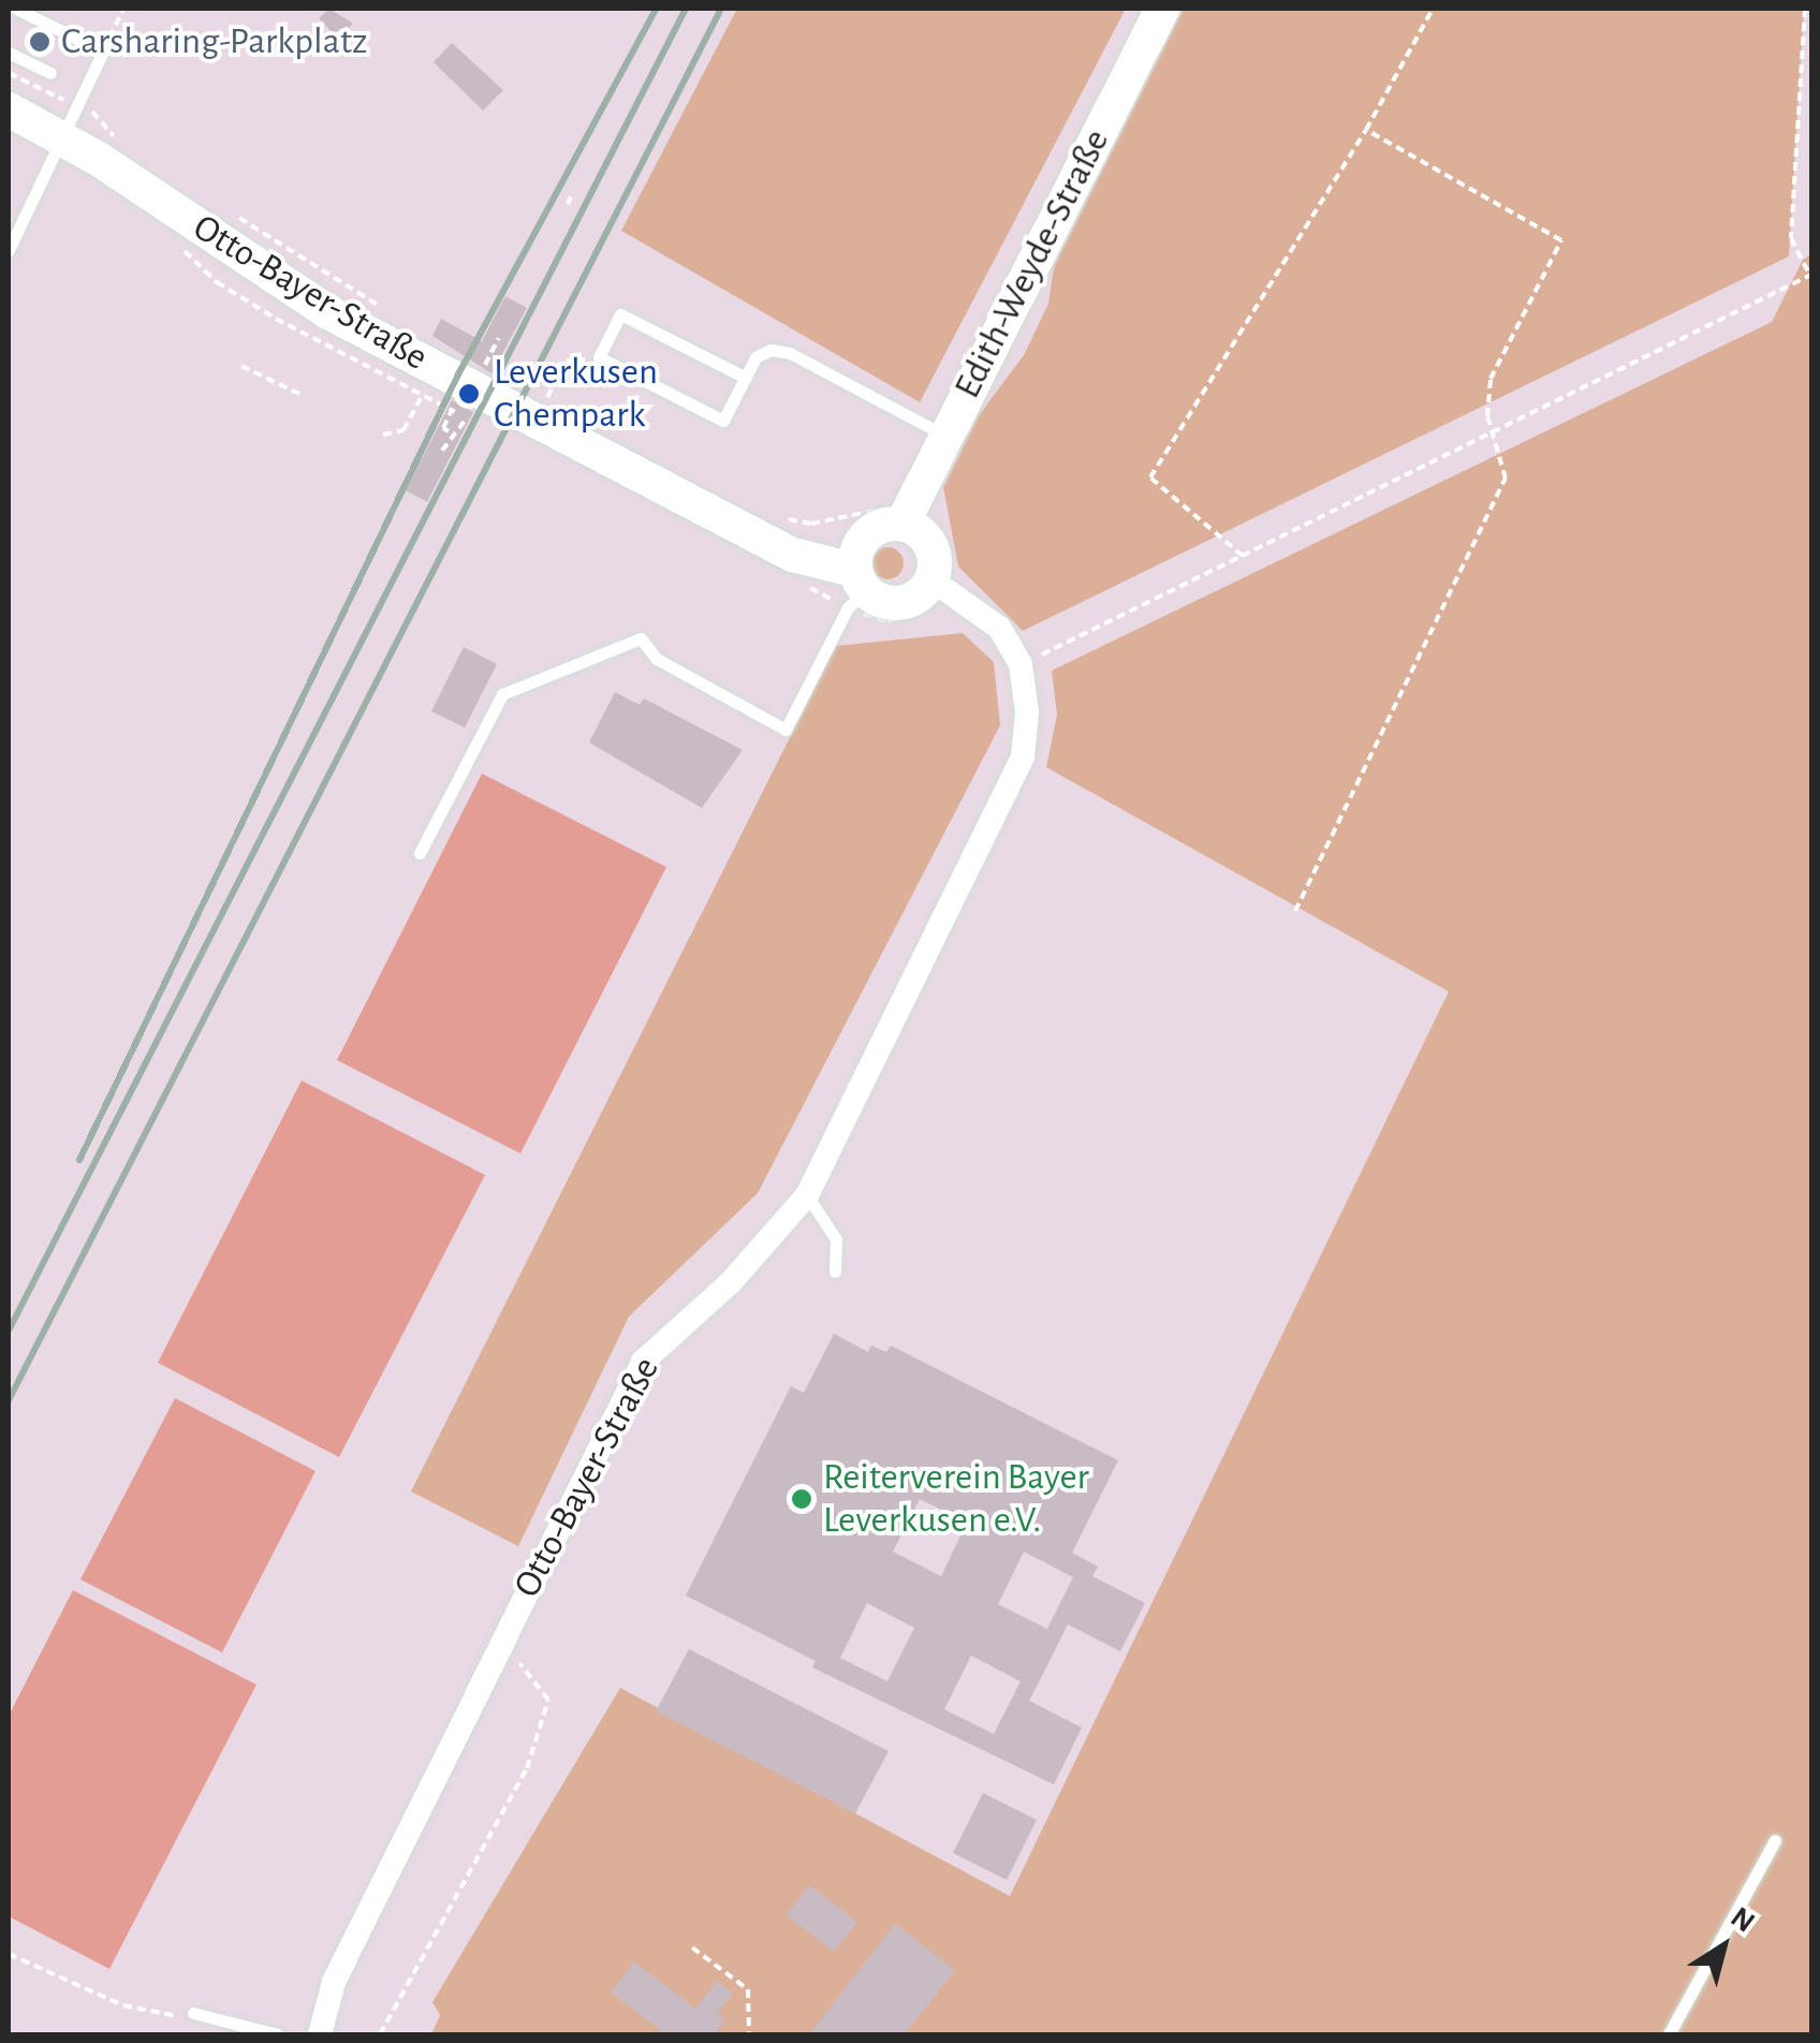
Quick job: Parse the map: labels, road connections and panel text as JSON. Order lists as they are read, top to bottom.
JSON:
{
  "streets": {
    "street": ["Edith-Weyde-Straße", "Otto-Bayer-Straße"]
  },
  "crossings": [
    ["Edith-Weyde-Straße", "Otto-Bayer-Straße"]
  ],
  "places": ["Carsharing-Parkplatz", "Leverkusen Chempark", "Reiterverein Bayer Leverkusen e.V."],
  "north": "top right"
}
